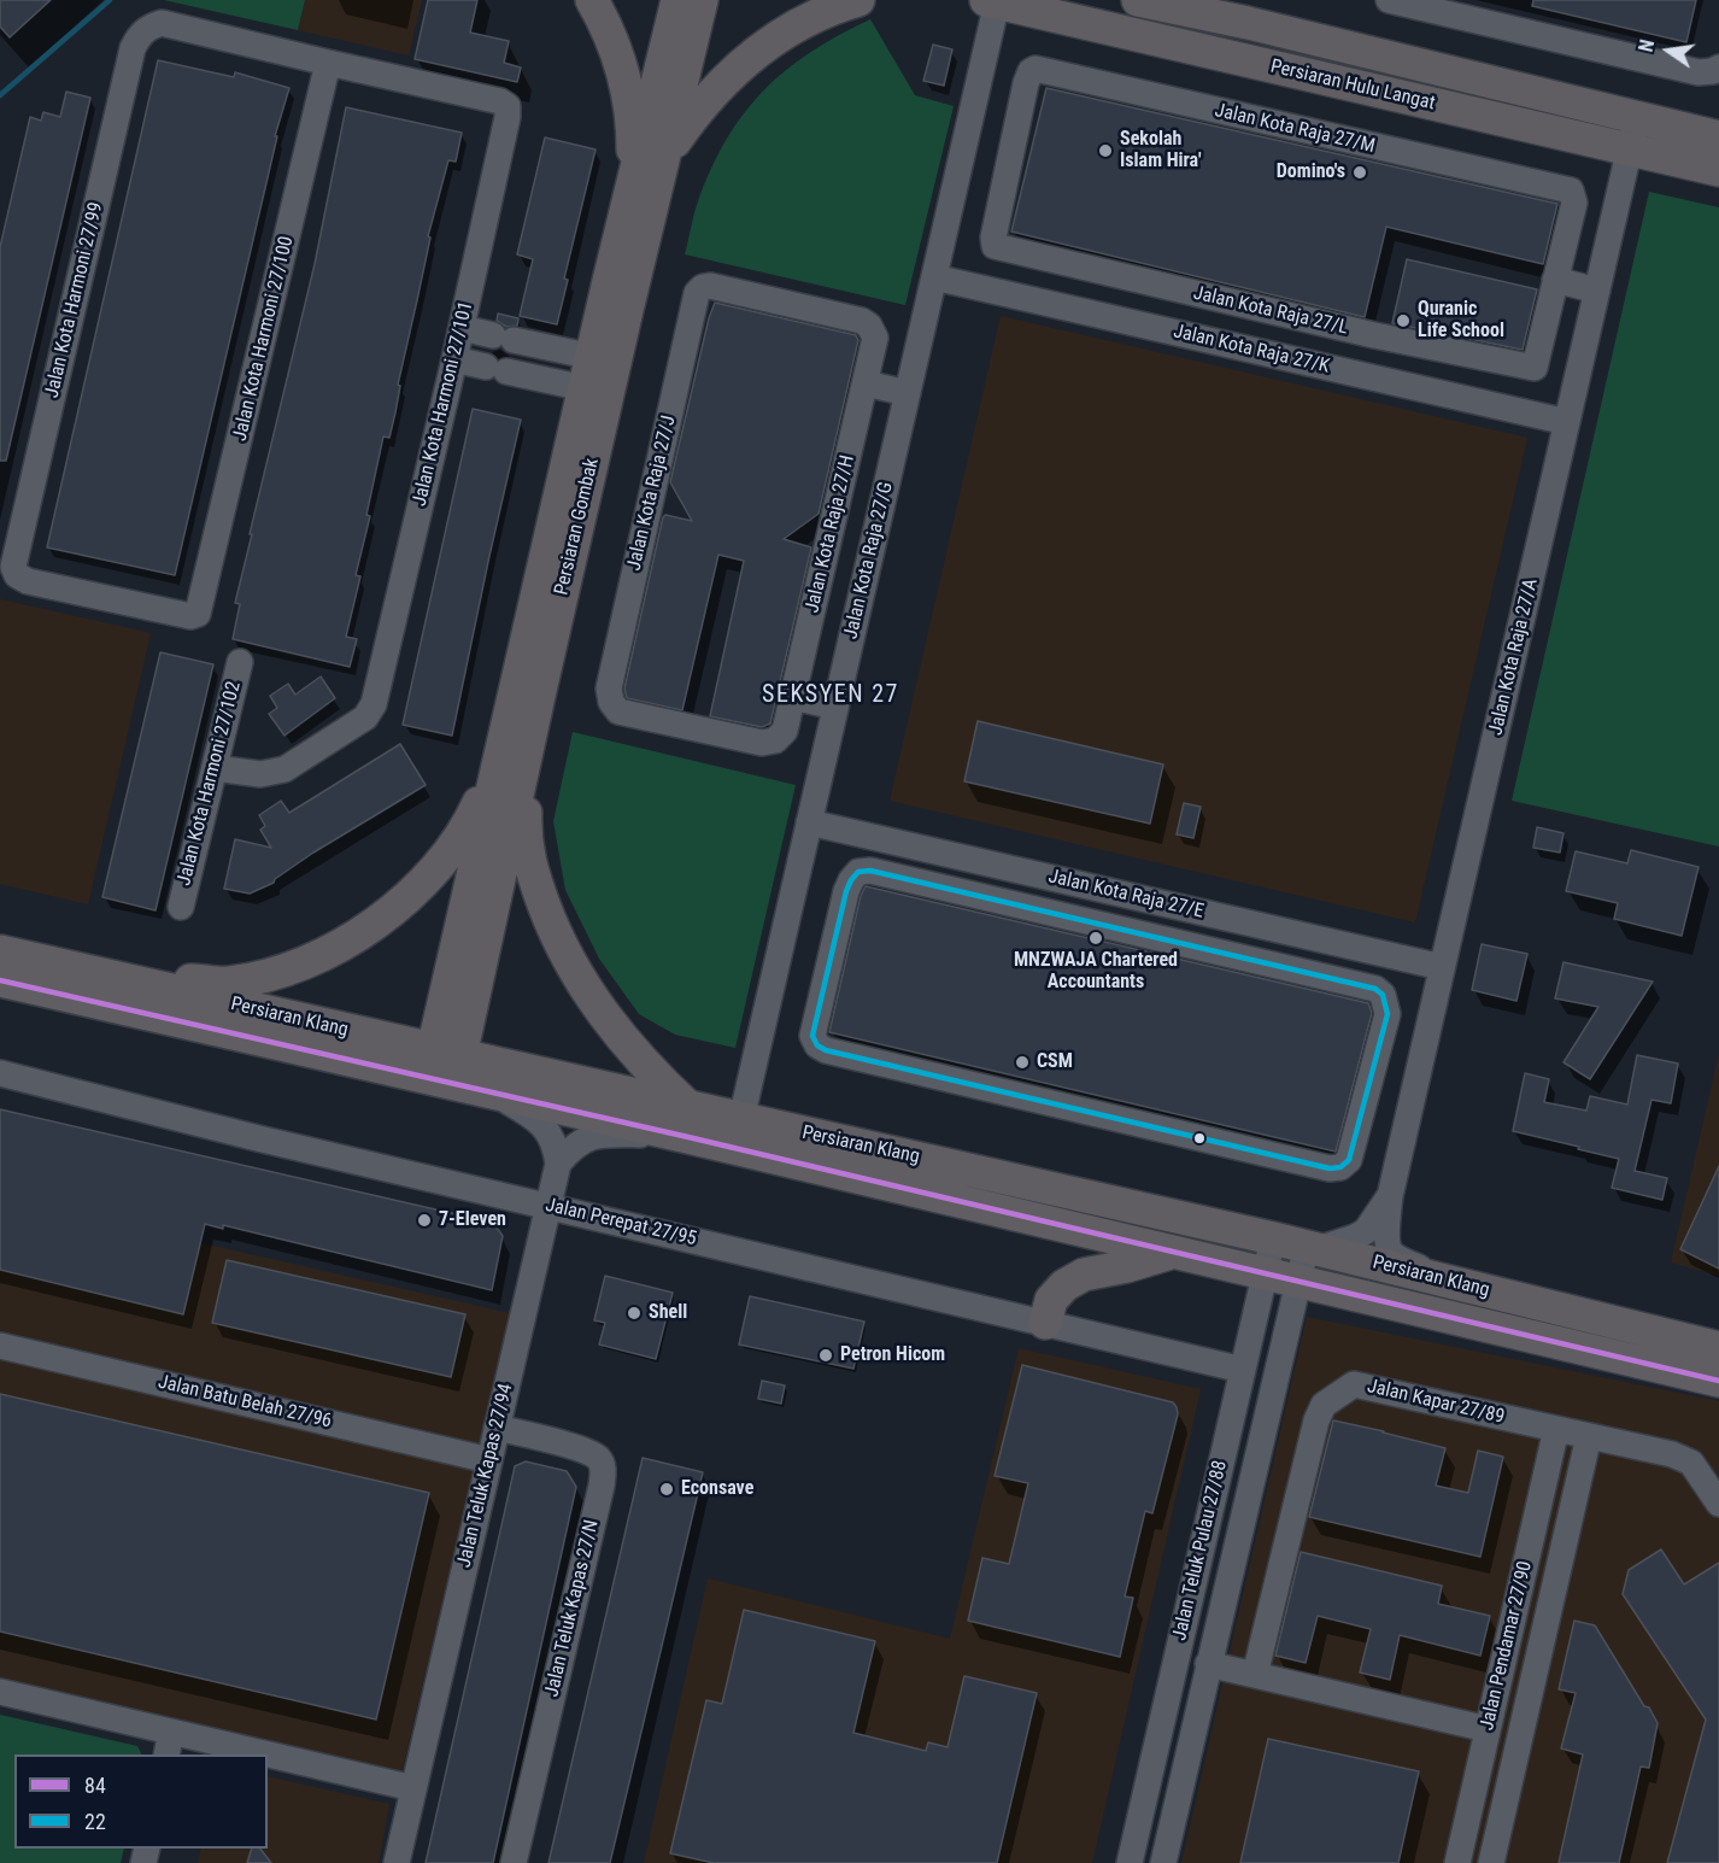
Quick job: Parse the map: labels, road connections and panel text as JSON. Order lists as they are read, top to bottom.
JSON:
{
  "streets": {
    "main road": ["Persiaran Hulu Langat", "Persiaran Gombak", "Persiaran Klang"],
    "street": [
      "Jalan Kota Raja 27/M",
      "Jalan Kota Harmoni 27/99",
      "Jalan Kota Raja 27/L",
      "Jalan Kota Harmoni 27/100",
      "Jalan Kota Raja 27/K",
      "Jalan Kota Harmoni 27/101",
      "Jalan Kota Raja 27/J",
      "Jalan Kota Raja 27/H",
      "Jalan Kota Raja 27/G",
      "Jalan Kota Raja 27/A",
      "Jalan Kota Harmoni 27/102",
      "Jalan Kota Raja 27/E",
      "Jalan Perepat 27/95",
      "Jalan Batu Belah 27/96",
      "Jalan Kapar 27/89",
      "Jalan Teluk Kapas 27/94",
      "Jalan Teluk Pulau 27/88",
      "Jalan Teluk Kapas 27/N",
      "Jalan Pendamar 27/90"
    ]
  },
  "crossings": [
    ["Persiaran Hulu Langat", "Jalan Kota Raja 27/G"],
    ["Persiaran Hulu Langat", "Jalan Kota Raja 27/A"],
    ["Jalan Kota Raja 27/M", "Jalan Kota Raja 27/L"],
    ["Jalan Kota Harmoni 27/99", "Jalan Kota Harmoni 27/100"],
    ["Jalan Kota Harmoni 27/99", "Jalan Kota Harmoni 27/101"],
    ["Jalan Kota Harmoni 27/100", "Jalan Kota Harmoni 27/101"],
    ["Jalan Kota Raja 27/K", "Jalan Kota Raja 27/G"],
    ["Jalan Kota Raja 27/K", "Jalan Kota Raja 27/A"],
    ["Jalan Kota Harmoni 27/101", "Jalan Kota Harmoni 27/102"],
    ["Jalan Kota Raja 27/J", "Jalan Kota Raja 27/H"],
    ["Persiaran Gombak", "Persiaran Klang"],
    ["Jalan Kota Raja 27/G", "Jalan Kota Raja 27/E"],
    ["Jalan Kota Raja 27/G", "Persiaran Klang"],
    ["Jalan Kota Raja 27/A", "Jalan Kota Raja 27/E"],
    ["Jalan Kota Raja 27/A", "Persiaran Klang"],
    ["Jalan Kota Raja 27/A", "Jalan Teluk Pulau 27/88"],
    ["Persiaran Klang", "Jalan Teluk Pulau 27/88"],
    ["Jalan Perepat 27/95", "Jalan Teluk Kapas 27/94"],
    ["Jalan Perepat 27/95", "Jalan Teluk Pulau 27/88"],
    ["Jalan Batu Belah 27/96", "Jalan Teluk Kapas 27/94"],
    ["Jalan Kapar 27/89", "Jalan Pendamar 27/90"],
    ["Jalan Teluk Kapas 27/94", "Jalan Teluk Kapas 27/N"]
  ],
  "districts": ["SEKSYEN 27"],
  "places": [
    "Sekolah Islam Hira'",
    "Domino's",
    "Quranic Life School",
    "MNZWAJA Chartered Accountants",
    "CSM",
    "7-Eleven",
    "Shell",
    "Petron Hicom",
    "Econsave"
  ],
  "lines": ["transit line 22", "transit line 84"],
  "legend": ["84", "22"],
  "north": "left"
}
